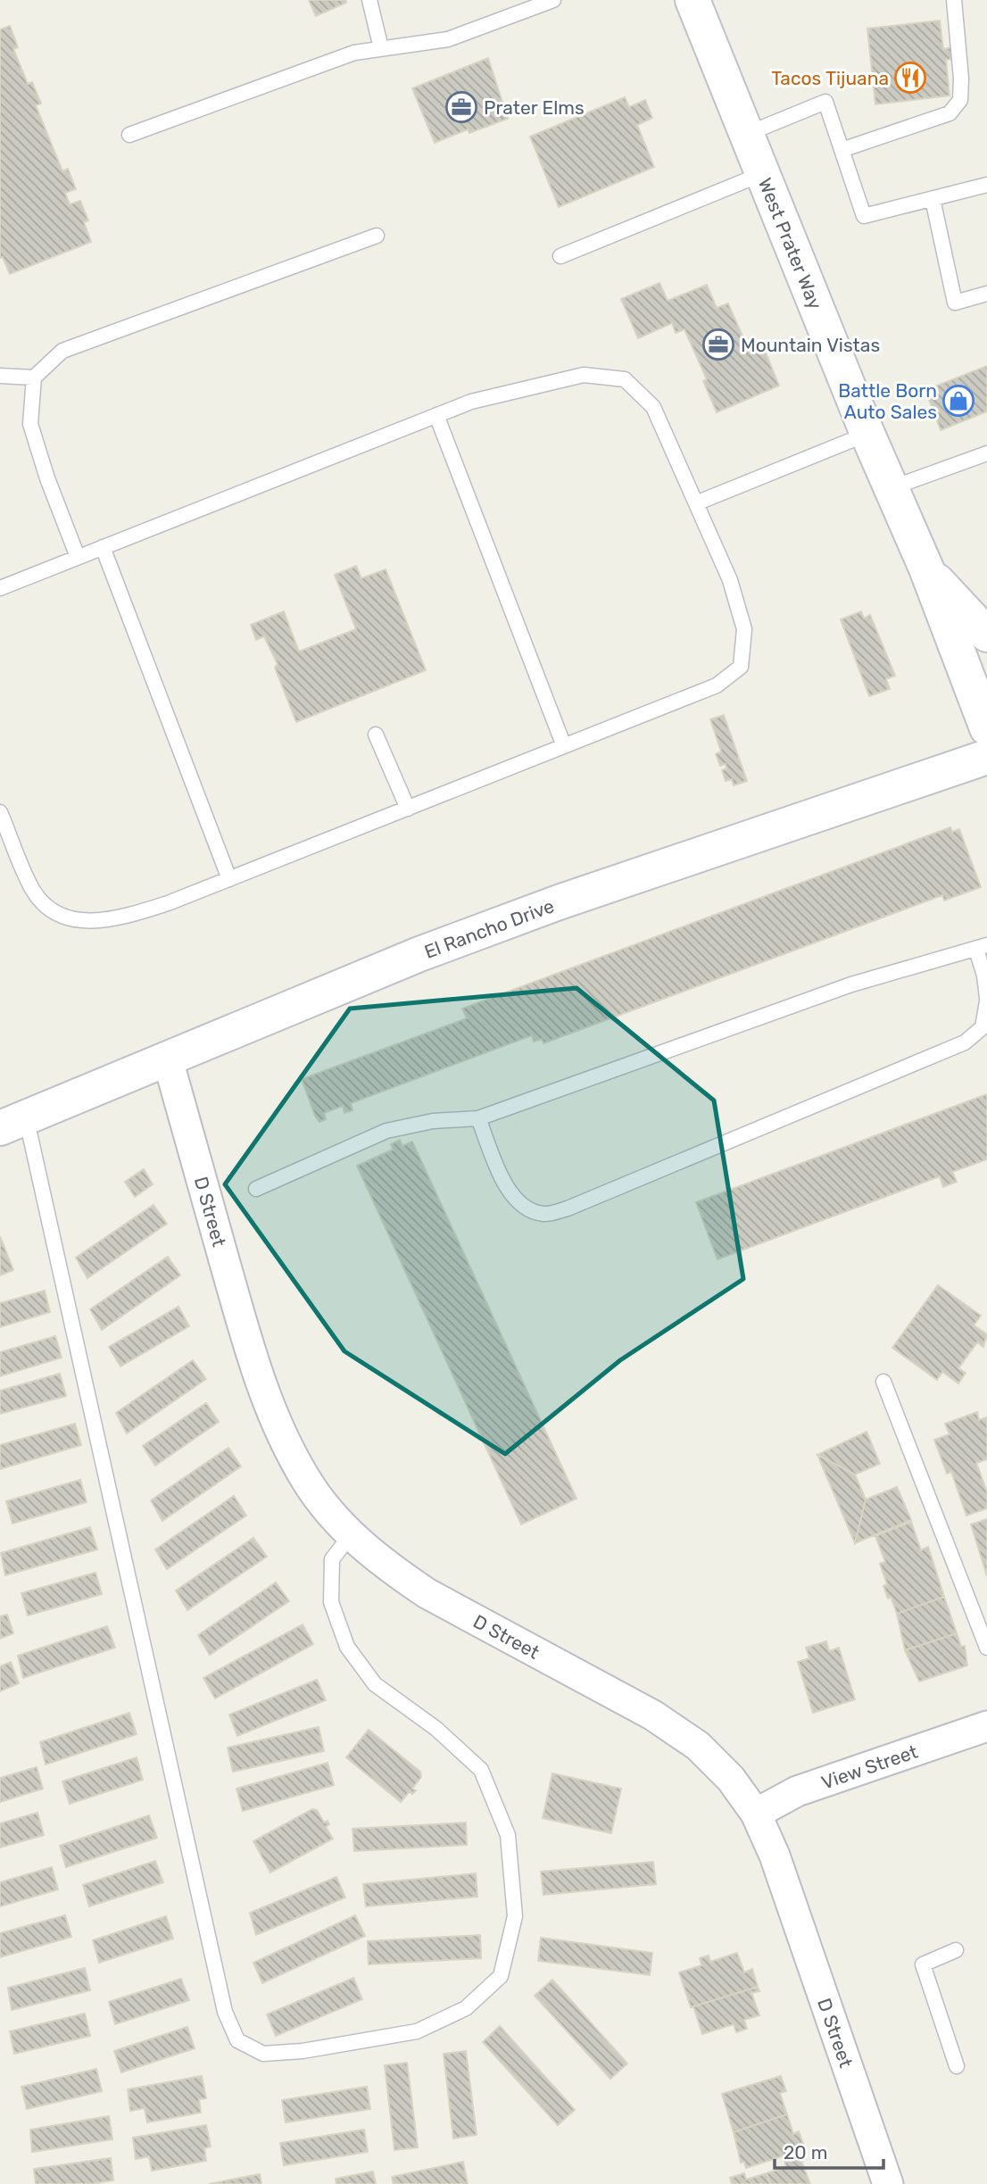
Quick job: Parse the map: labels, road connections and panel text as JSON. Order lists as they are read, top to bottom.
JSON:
{
  "streets": {
    "main road": ["West Prater Way", "El Rancho Drive"],
    "street": ["D Street", "View Street"]
  },
  "crossings": [
    ["El Rancho Drive", "D Street"],
    ["D Street", "View Street"]
  ],
  "places": {
    "restaurant": ["Tacos Tijuana"],
    "office": ["Prater Elms", "Mountain Vistas"],
    "shop": ["Battle Born Auto Sales"]
  },
  "scale_bar": "20 m"
}
